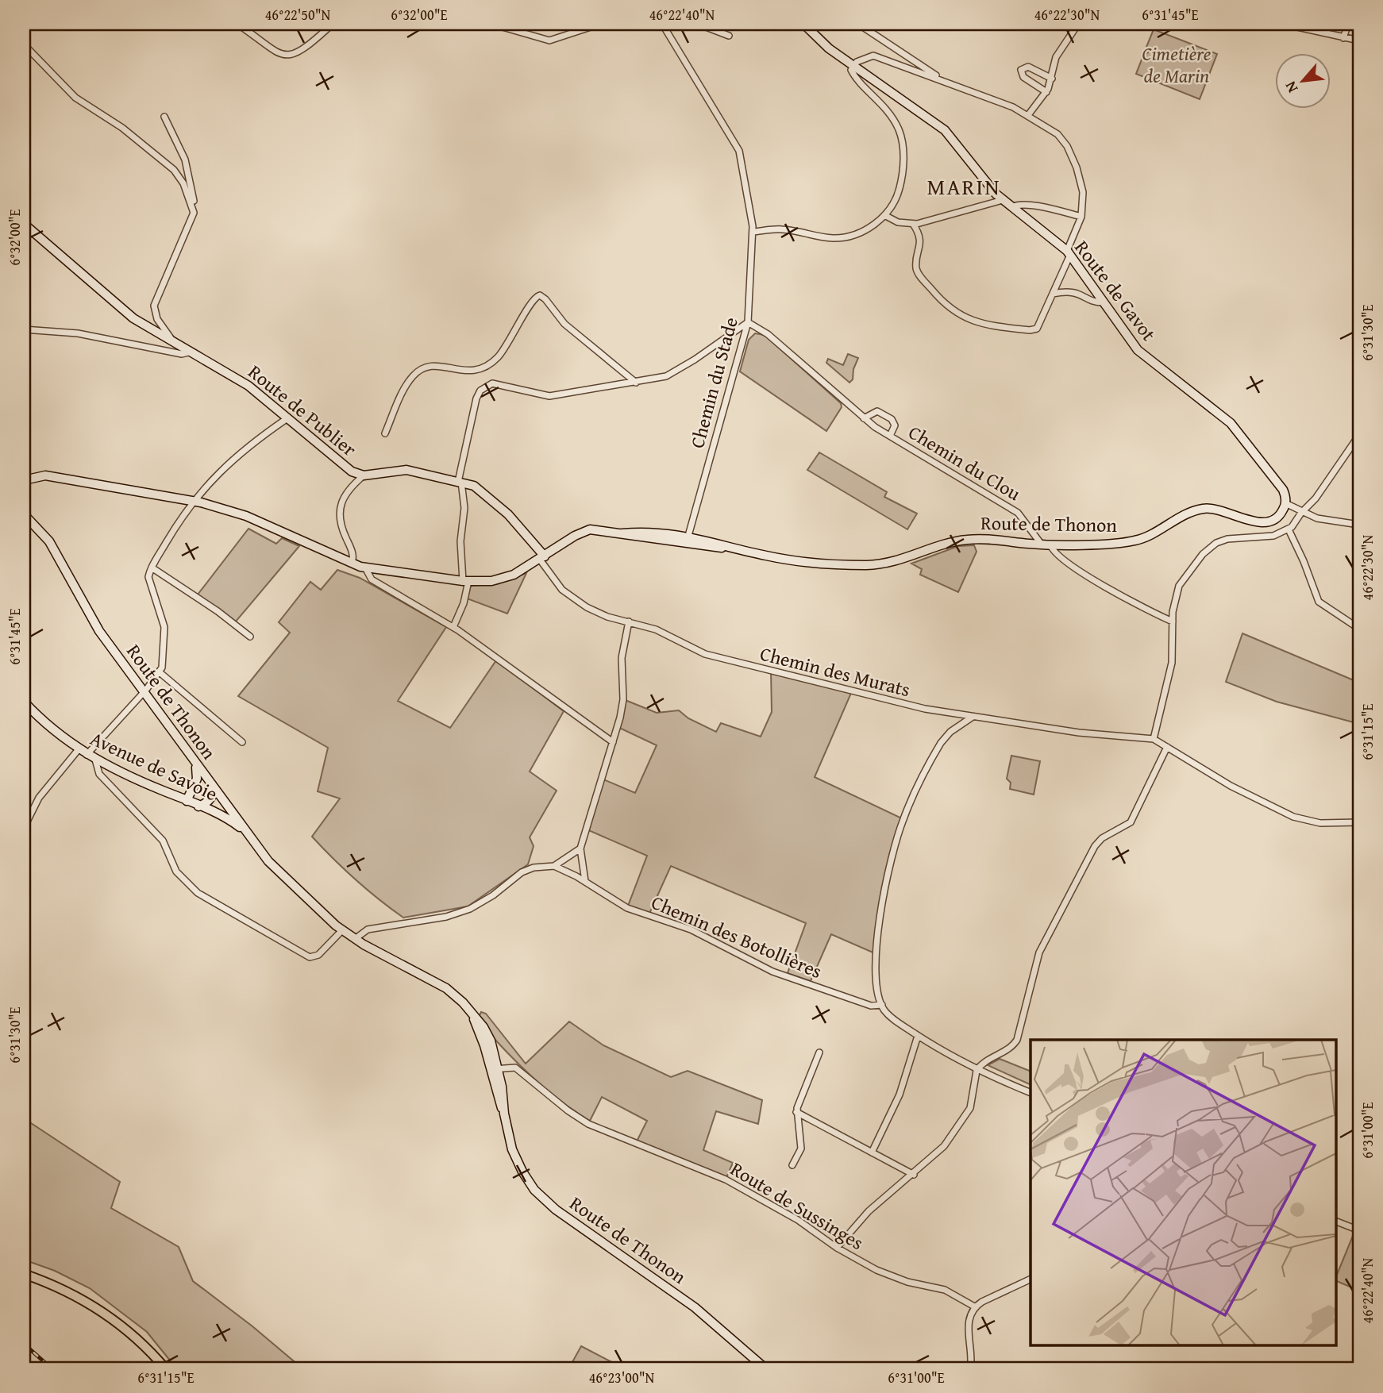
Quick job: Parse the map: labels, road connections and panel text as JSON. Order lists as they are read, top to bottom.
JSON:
{
  "streets": {
    "street": [
      "Route de Gavot",
      "Chemin du Stade",
      "Route de Publier",
      "Chemin du Clou",
      "Route de Thonon",
      "Chemin des Murats",
      "Avenue de Savoie",
      "Chemin des Botollières",
      "Route de Sussinges"
    ]
  },
  "crossings": [
    ["Route de Gavot", "Route de Thonon"],
    ["Chemin du Stade", "Chemin du Clou"],
    ["Chemin du Stade", "Route de Thonon"],
    ["Route de Publier", "Route de Thonon"],
    ["Route de Publier", "Chemin des Murats"],
    ["Chemin du Clou", "Route de Thonon"],
    ["Route de Thonon", "Chemin des Murats"],
    ["Route de Thonon", "Avenue de Savoie"],
    ["Route de Thonon", "Route de Sussinges"]
  ],
  "districts": ["MARIN"],
  "parks": ["Cimetière de Marin"],
  "north": "bottom left",
  "coordinates": [
    "46°22'50\"N",
    "6°32'00\"E",
    "46°22'40\"N",
    "46°22'30\"N",
    "6°31'45\"E",
    "6°31'30\"E",
    "6°31'15\"E",
    "6°31'00\"E",
    "46°23'00\"N"
  ]
}
